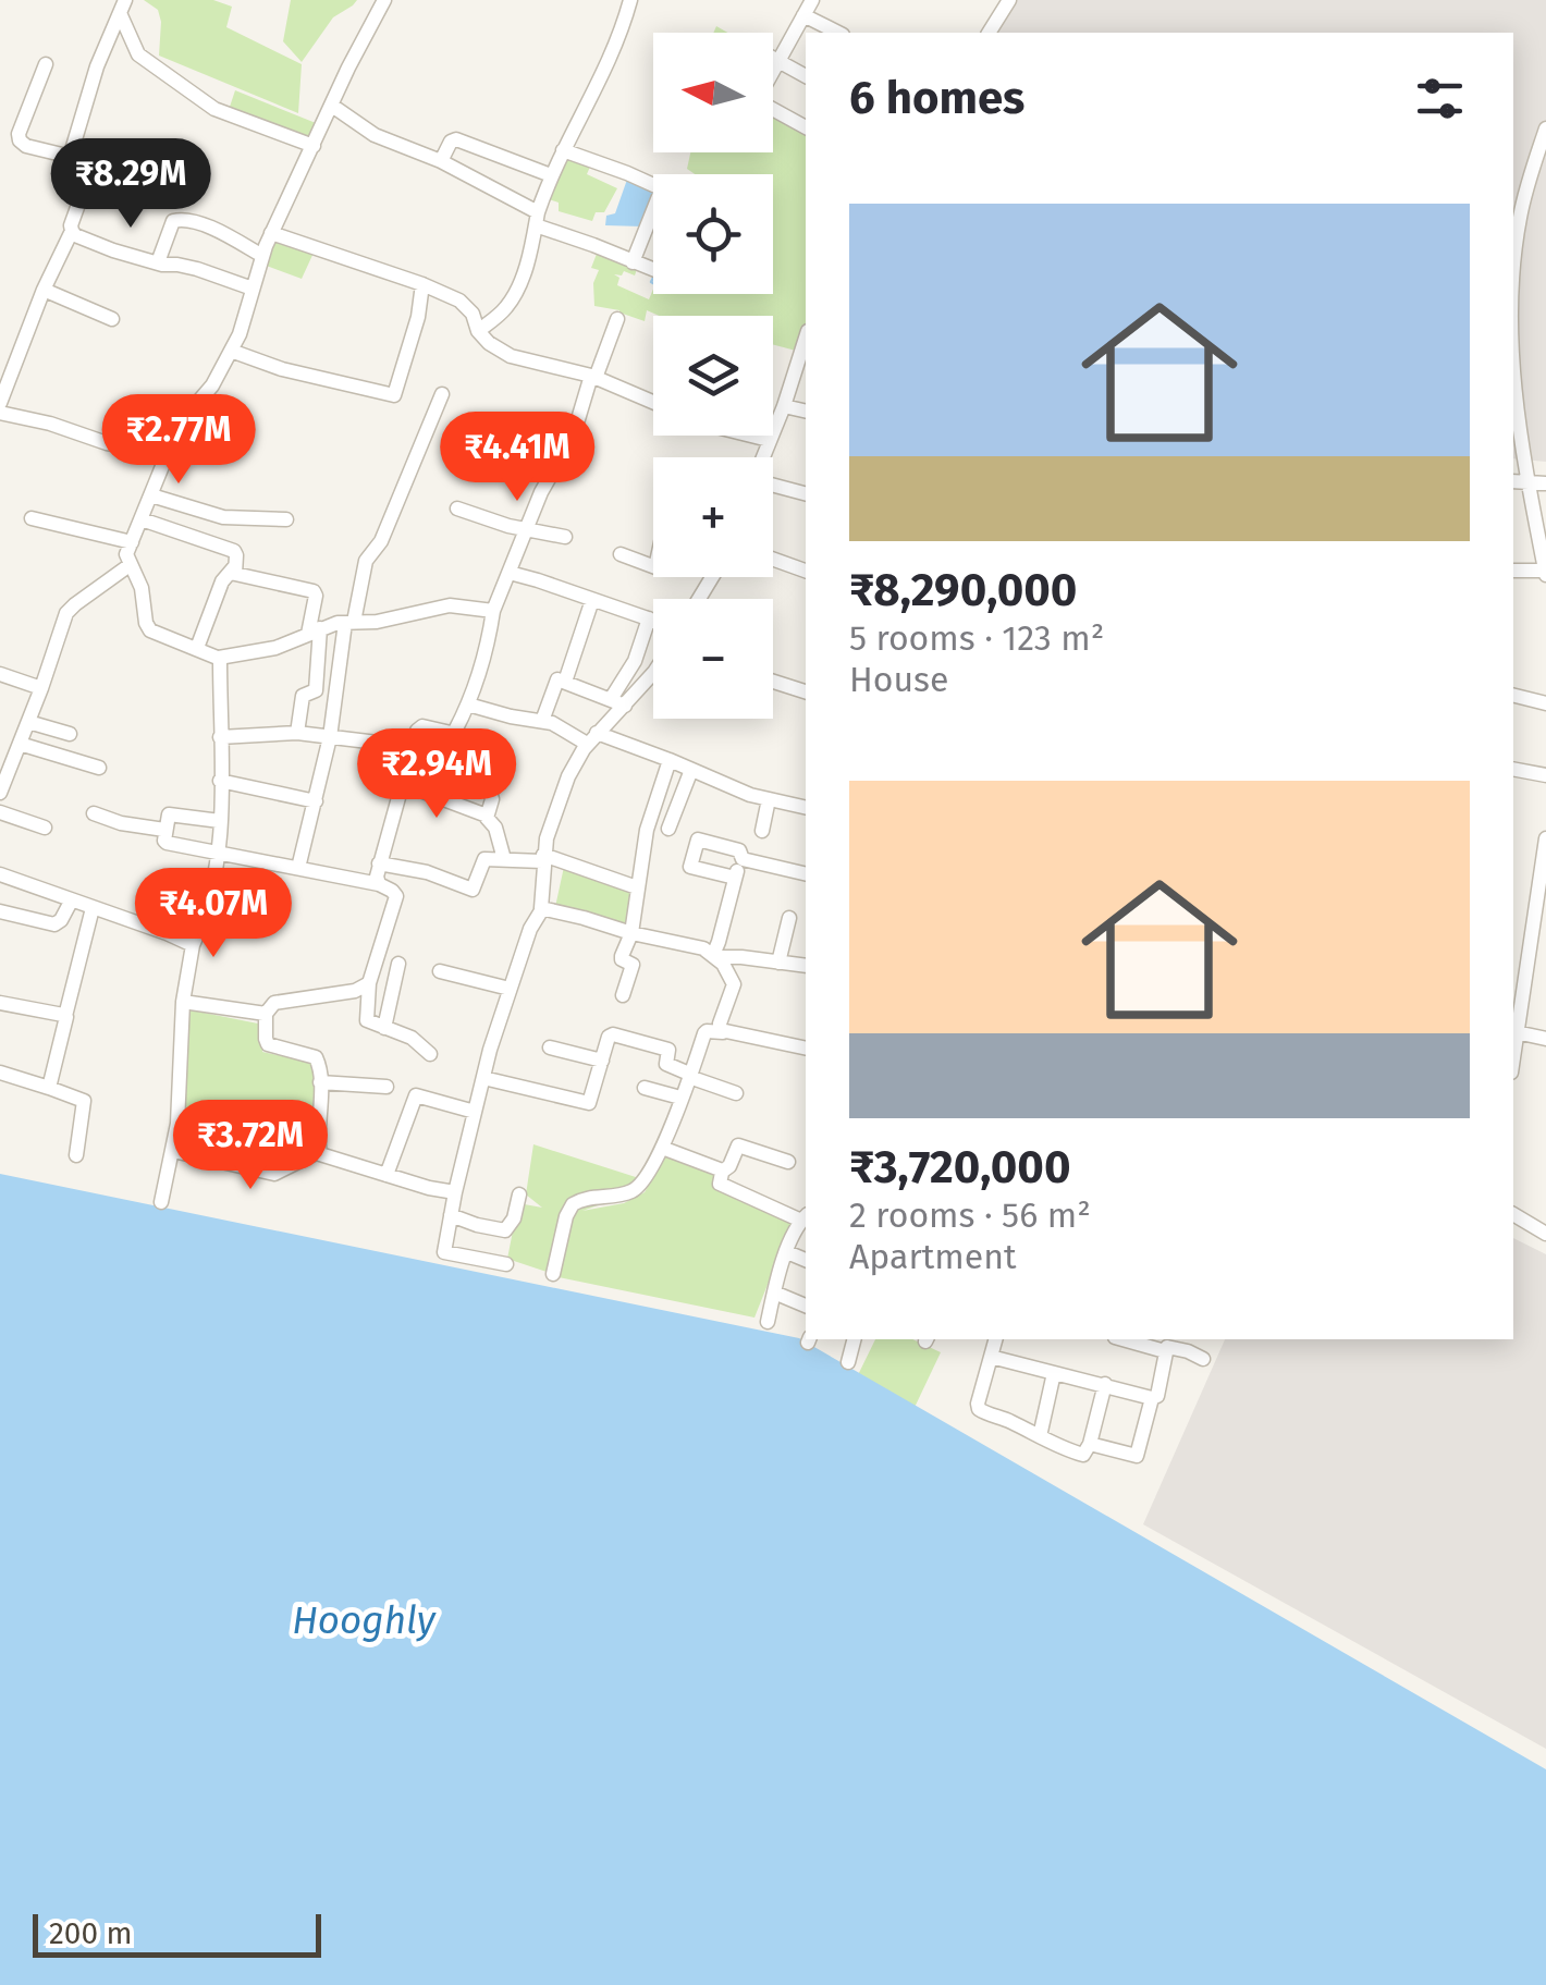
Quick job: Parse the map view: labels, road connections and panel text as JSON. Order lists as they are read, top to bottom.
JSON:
{
  "water": ["Hooghly"],
  "scale_bar": "200 m",
  "north": "left",
  "page": {
    "map_buttons": ["+", "−"],
    "heading": "6 homes",
    "price": [
      "₹8.29M",
      "₹2.77M",
      "₹4.41M",
      "₹2.94M",
      "₹4.07M",
      "₹3.72M"
    ],
    "list": [
      {
        "name": "₹8,290,000",
        "note": "5 rooms · 123 m² · House"
      },
      {
        "name": "₹3,720,000",
        "note": "2 rooms · 56 m² · Apartment"
      }
    ],
    "scale": "200 m"
  }
}
